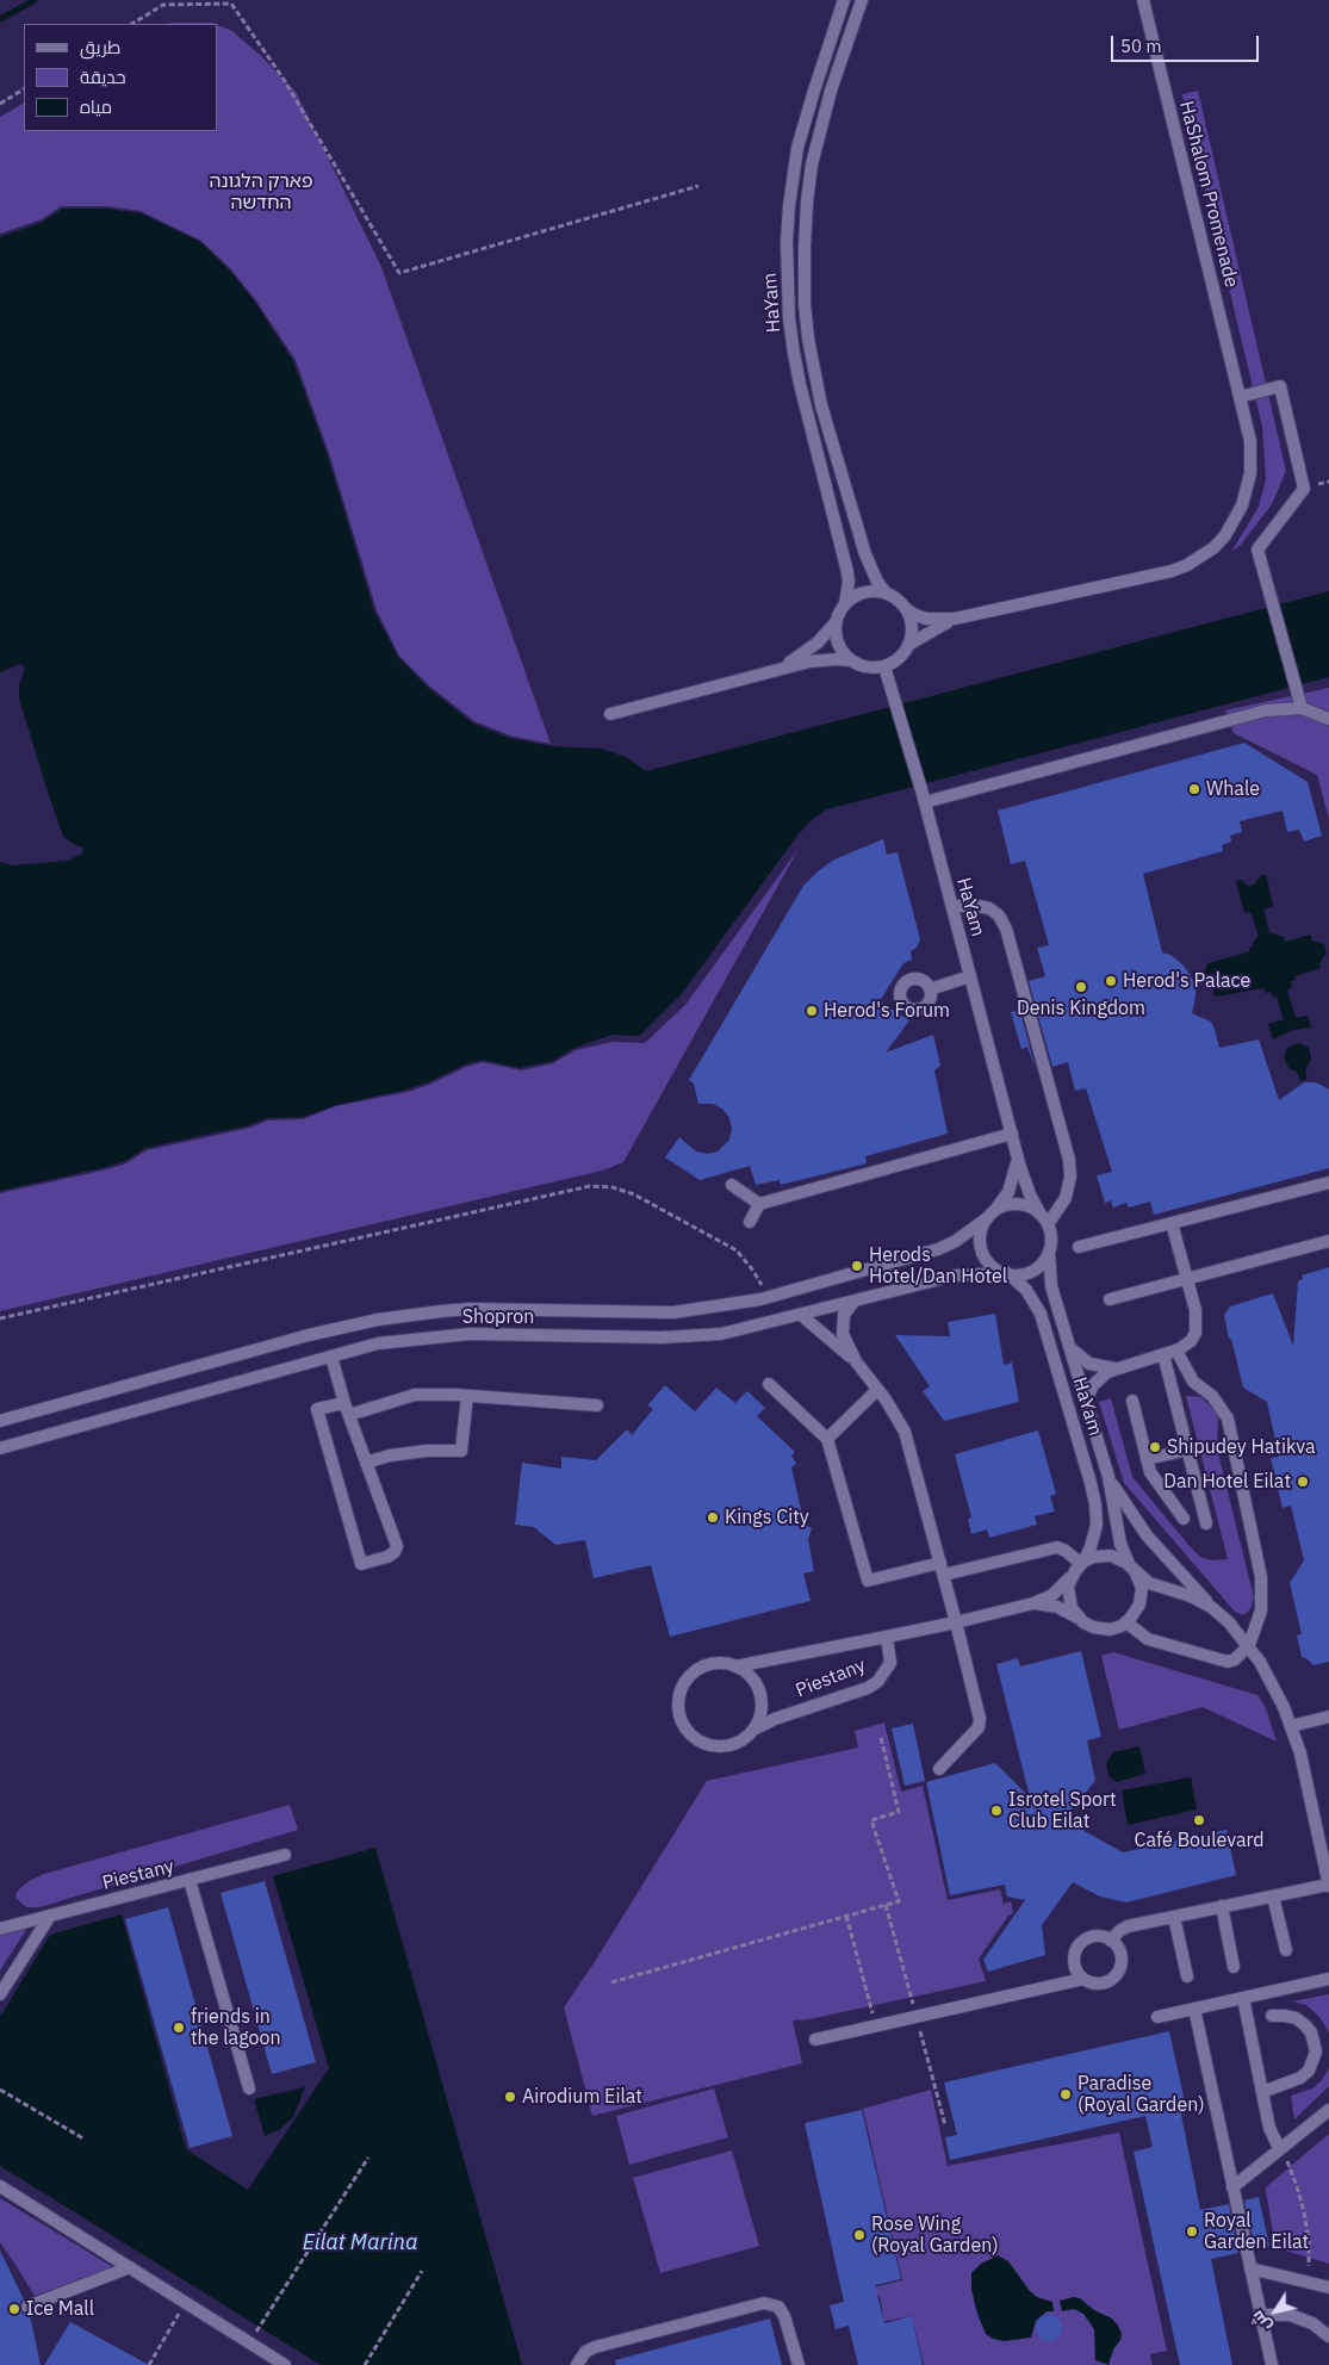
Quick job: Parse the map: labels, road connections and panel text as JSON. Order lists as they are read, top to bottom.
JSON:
{
  "streets": {
    "street": [
      "HaShalom Promenade",
      "HaYam",
      "Shopron",
      "Piestany"
    ]
  },
  "crossings": [
    ["HaYam", "Shopron"],
    ["HaYam", "Piestany"]
  ],
  "water": ["Eilat Marina"],
  "parks": ["פארק הלגונה החדשה"],
  "places": [
    "Whale",
    "Herod's Palace",
    "Denis Kingdom",
    "Herod's Forum",
    "Herods Hotel/Dan Hotel",
    "Shipudey Hatikva",
    "Dan Hotel Eilat",
    "Kings City",
    "Isrotel Sport Club Eilat",
    "Café Boulevard",
    "friends in the lagoon",
    "Paradise (Royal Garden)",
    "Airodium Eilat",
    "Royal Garden Eilat",
    "Rose Wing (Royal Garden)",
    "Ice Mall"
  ],
  "legend": ["طريق", "حديقة", "مياه"],
  "scale_bar": "50 m",
  "north": "bottom left"
}
